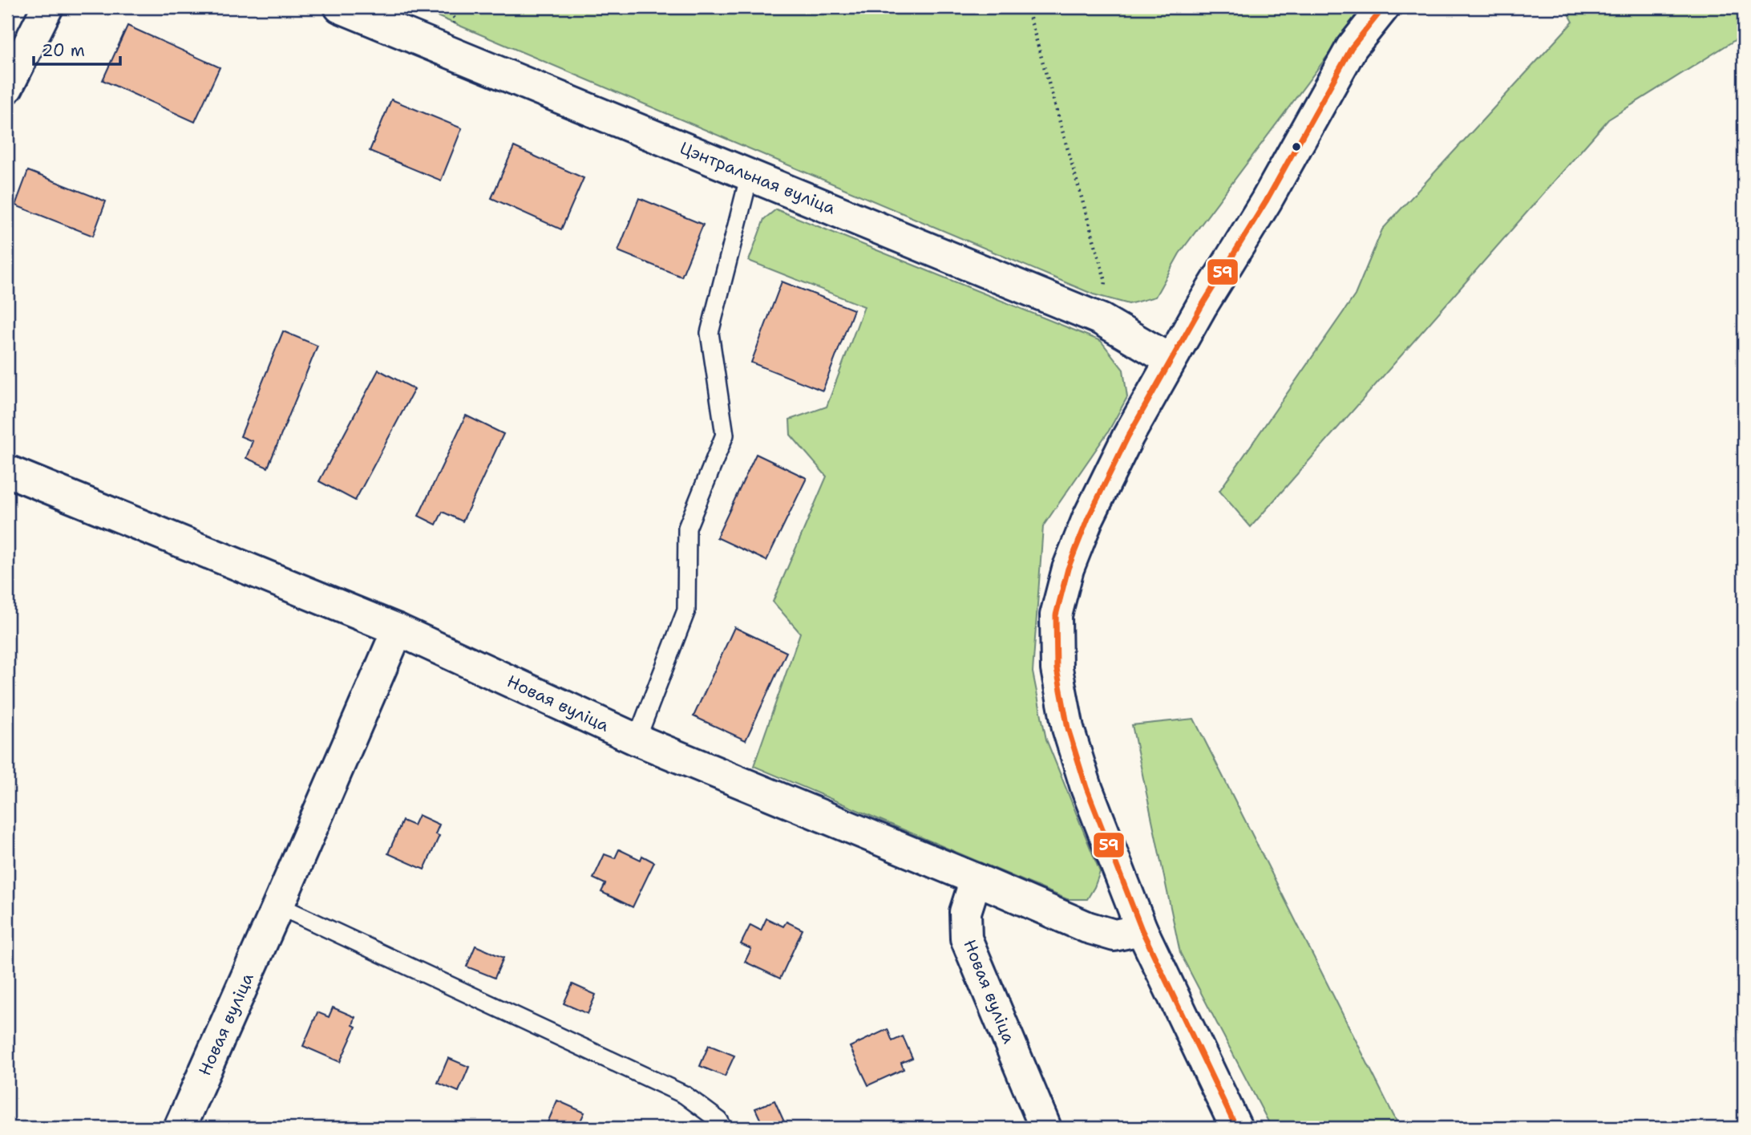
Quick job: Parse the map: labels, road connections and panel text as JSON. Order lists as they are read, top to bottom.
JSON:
{
  "streets": {
    "street": ["Цэнтральная вуліца", "Новая вуліца"]
  },
  "lines": ["transit line 59"],
  "scale_bar": "20 m"
}
